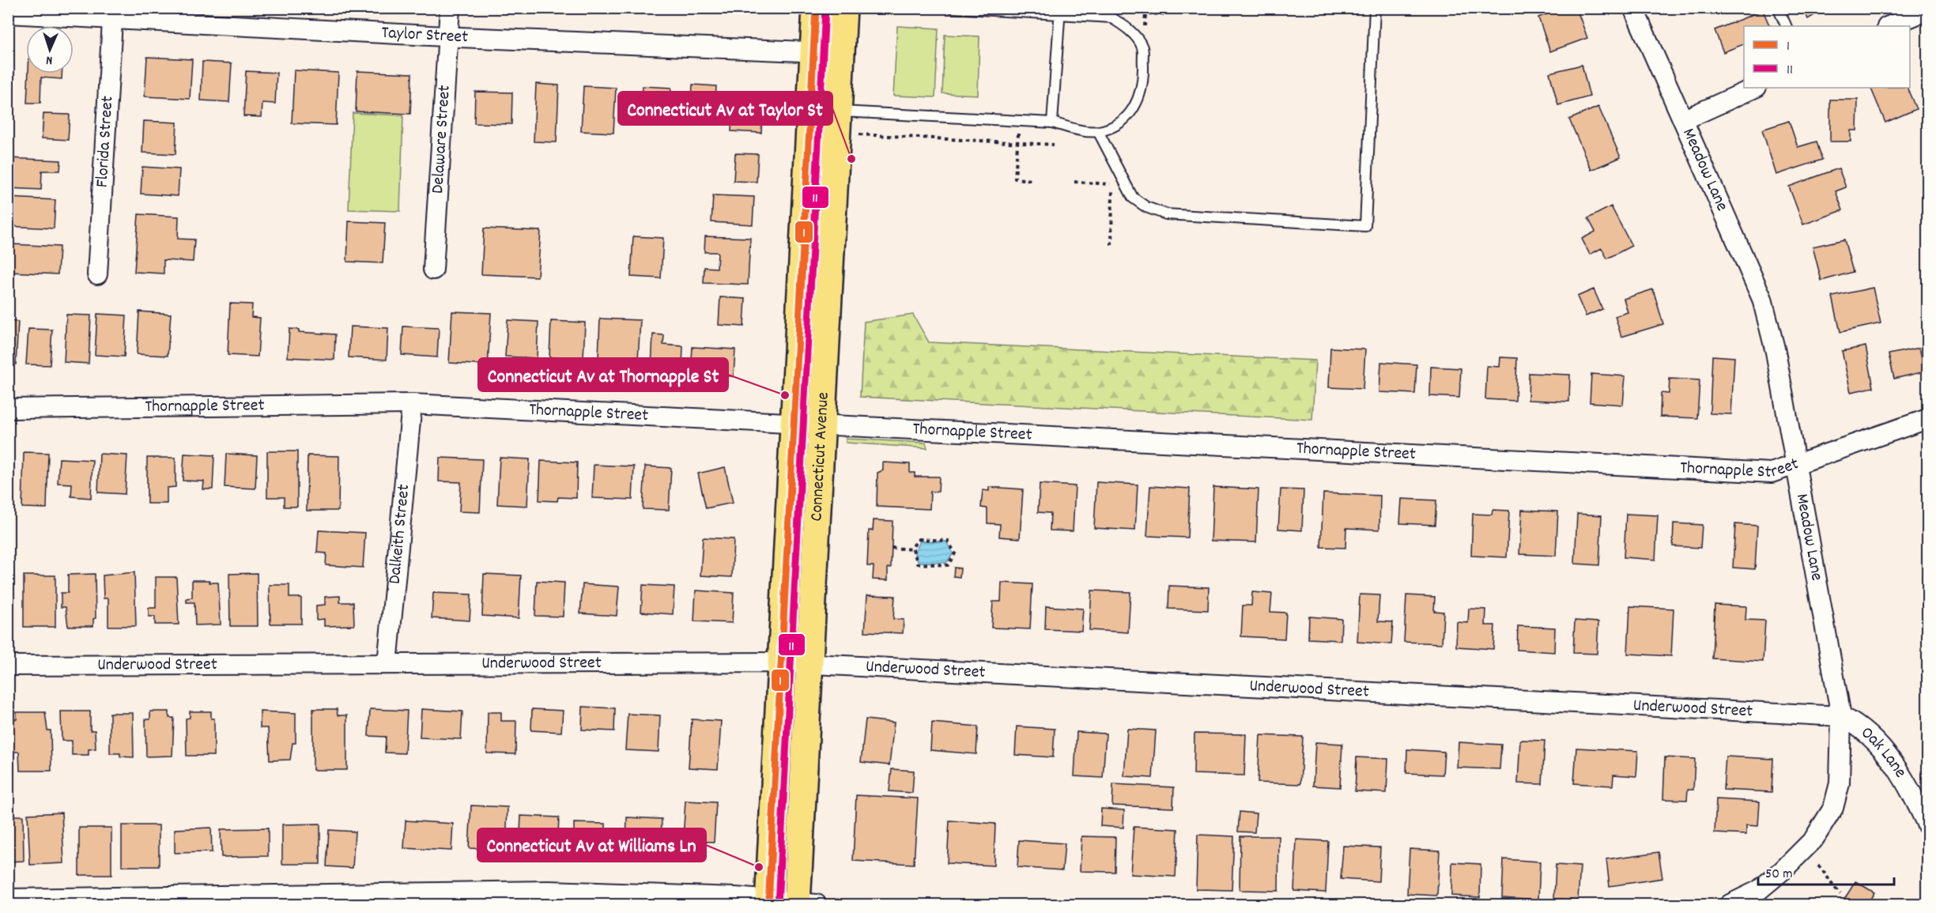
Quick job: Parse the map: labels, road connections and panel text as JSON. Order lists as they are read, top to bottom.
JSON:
{
  "streets": {
    "main road": ["Connecticut Avenue"],
    "street": [
      "Taylor Street",
      "Delaware Street",
      "Florida Street",
      "Meadow Lane",
      "Thornapple Street",
      "Dalkeith Street",
      "Underwood Street",
      "Oak Lane"
    ]
  },
  "crossings": [
    ["Taylor Street", "Delaware Street"],
    ["Taylor Street", "Florida Street"],
    ["Taylor Street", "Connecticut Avenue"],
    ["Meadow Lane", "Thornapple Street"],
    ["Meadow Lane", "Underwood Street"],
    ["Meadow Lane", "Oak Lane"],
    ["Thornapple Street", "Connecticut Avenue"],
    ["Thornapple Street", "Dalkeith Street"],
    ["Connecticut Avenue", "Underwood Street"],
    ["Dalkeith Street", "Underwood Street"],
    ["Underwood Street", "Oak Lane"]
  ],
  "places": ["Connecticut Av at Taylor St", "Connecticut Av at Thornapple St", "Connecticut Av at Williams Ln"],
  "lines": ["transit line 1", "transit line 11"],
  "legend": ["1", "11"],
  "scale_bar": "50 m",
  "north": "bottom"
}
